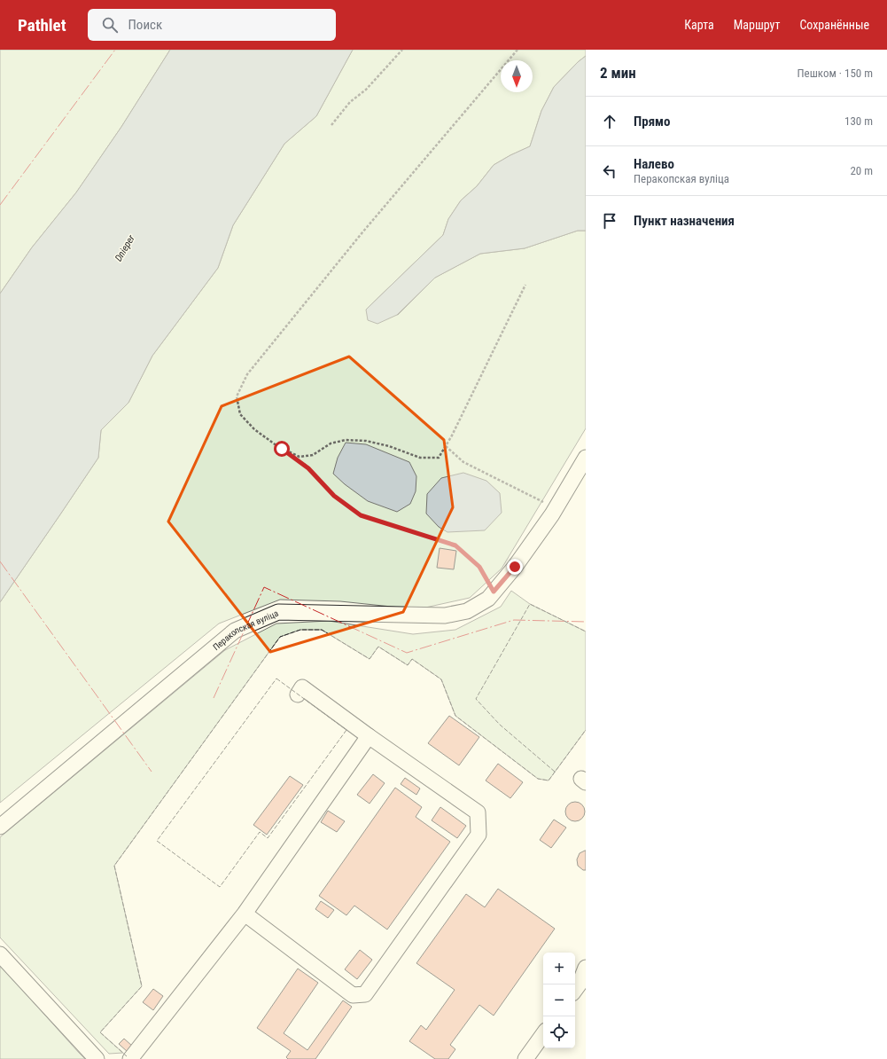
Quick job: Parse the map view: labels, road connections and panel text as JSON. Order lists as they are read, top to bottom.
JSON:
{
  "streets": {
    "street": ["Перакопская вуліца"]
  },
  "water": ["Dnieper"],
  "north": "bottom",
  "page": {
    "header": "Pathlet",
    "search": "Поиск",
    "nav": ["Карта", "Маршрут", "Сохранённые"],
    "heading": ["2 мин", "Пешком · 150 m"],
    "list": [
      ["Прямо", "130 m"],
      ["Налево", "Перакопская вуліца", "20 m"],
      "Пункт назначения"
    ],
    "map_buttons": ["+", "−"]
  }
}
